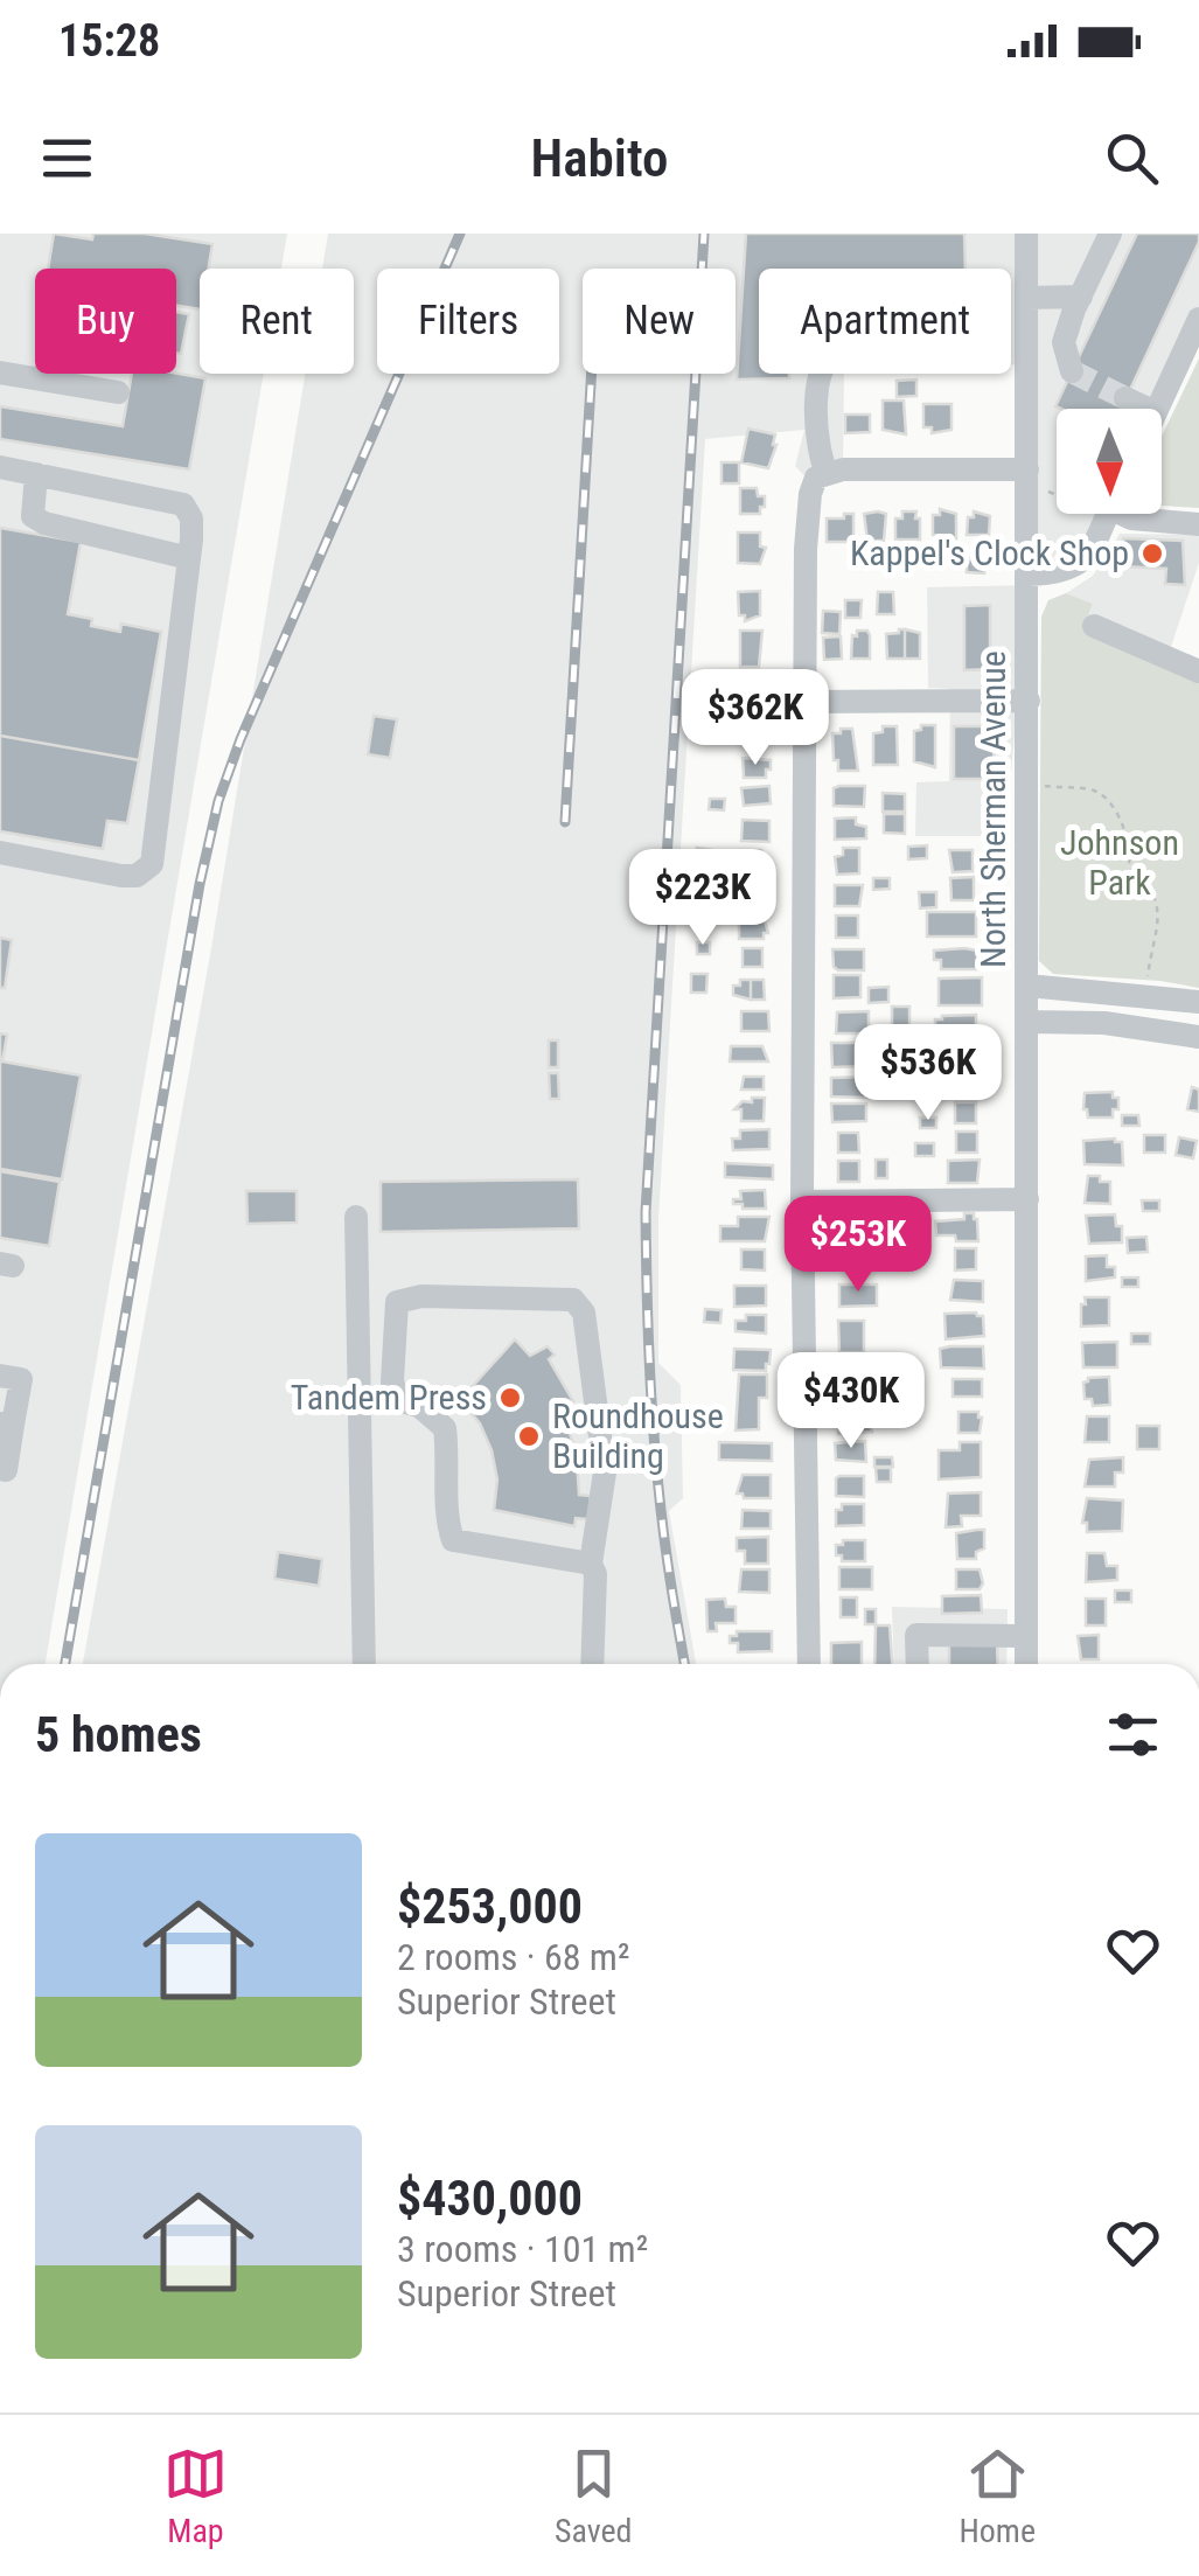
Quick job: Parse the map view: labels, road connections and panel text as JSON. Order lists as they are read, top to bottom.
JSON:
{
  "streets": {
    "street": ["North Sherman Avenue"]
  },
  "parks": ["Johnson Park"],
  "places": ["Kappel's Clock Shop", "Tandem Press", "Roundhouse Building"],
  "north": "bottom",
  "page": {
    "status": "15:28",
    "header": "Habito",
    "chip": [
      "Buy",
      "Rent",
      "Filters",
      "New",
      "Apartment"
    ],
    "price": [
      "$362K",
      "$223K",
      "$536K",
      "$253K",
      "$430K"
    ],
    "heading": "5 homes",
    "list": [
      {
        "name": "$253,000",
        "note": "2 rooms · 68 m² · Superior Street"
      },
      {
        "name": "$430,000",
        "note": "3 rooms · 101 m² · Superior Street"
      }
    ],
    "tabs": ["Map", "Saved", "Home"]
  }
}
